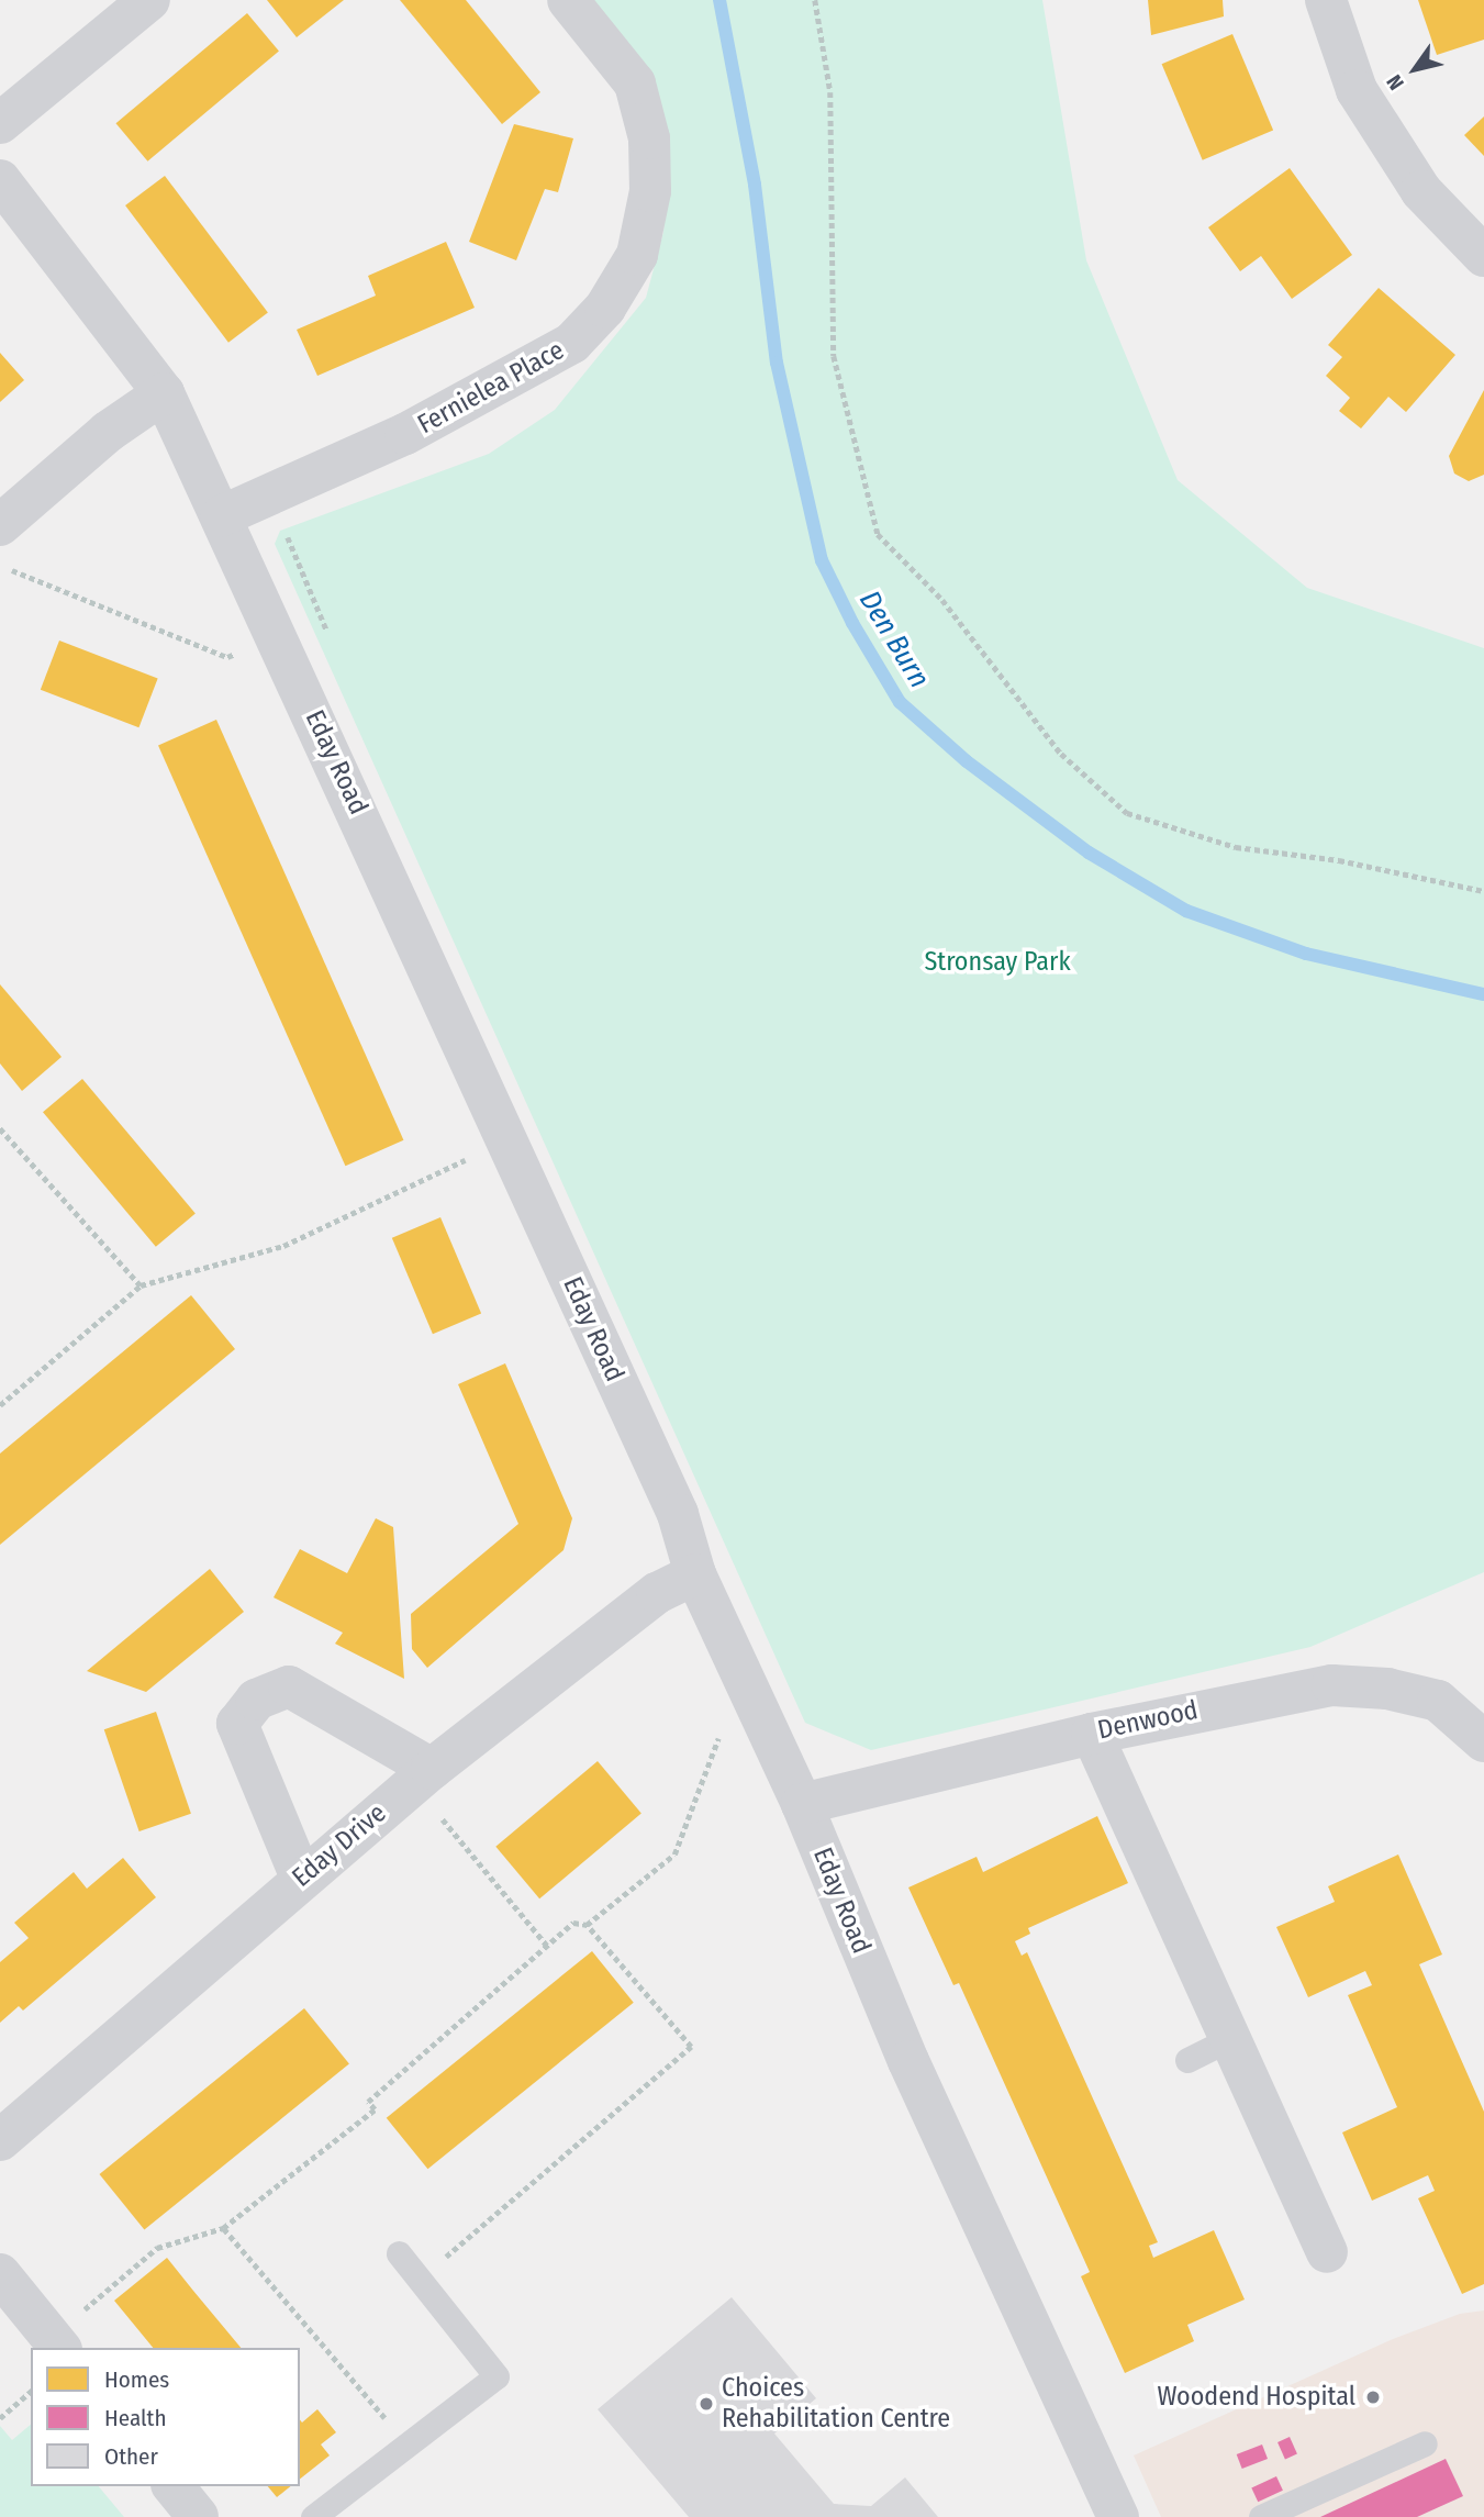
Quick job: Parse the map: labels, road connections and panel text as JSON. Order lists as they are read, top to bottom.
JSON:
{
  "streets": {
    "street": [
      "Fernielea Place",
      "Eday Road",
      "Denwood",
      "Eday Drive"
    ]
  },
  "crossings": [
    ["Fernielea Place", "Eday Road"],
    ["Eday Road", "Denwood"],
    ["Eday Road", "Eday Drive"]
  ],
  "water": ["Den Burn"],
  "parks": ["Stronsay Park"],
  "places": ["Woodend Hospital", "Choices Rehabilitation Centre"],
  "legend": ["Homes", "Health", "Other"],
  "north": "bottom left"
}
